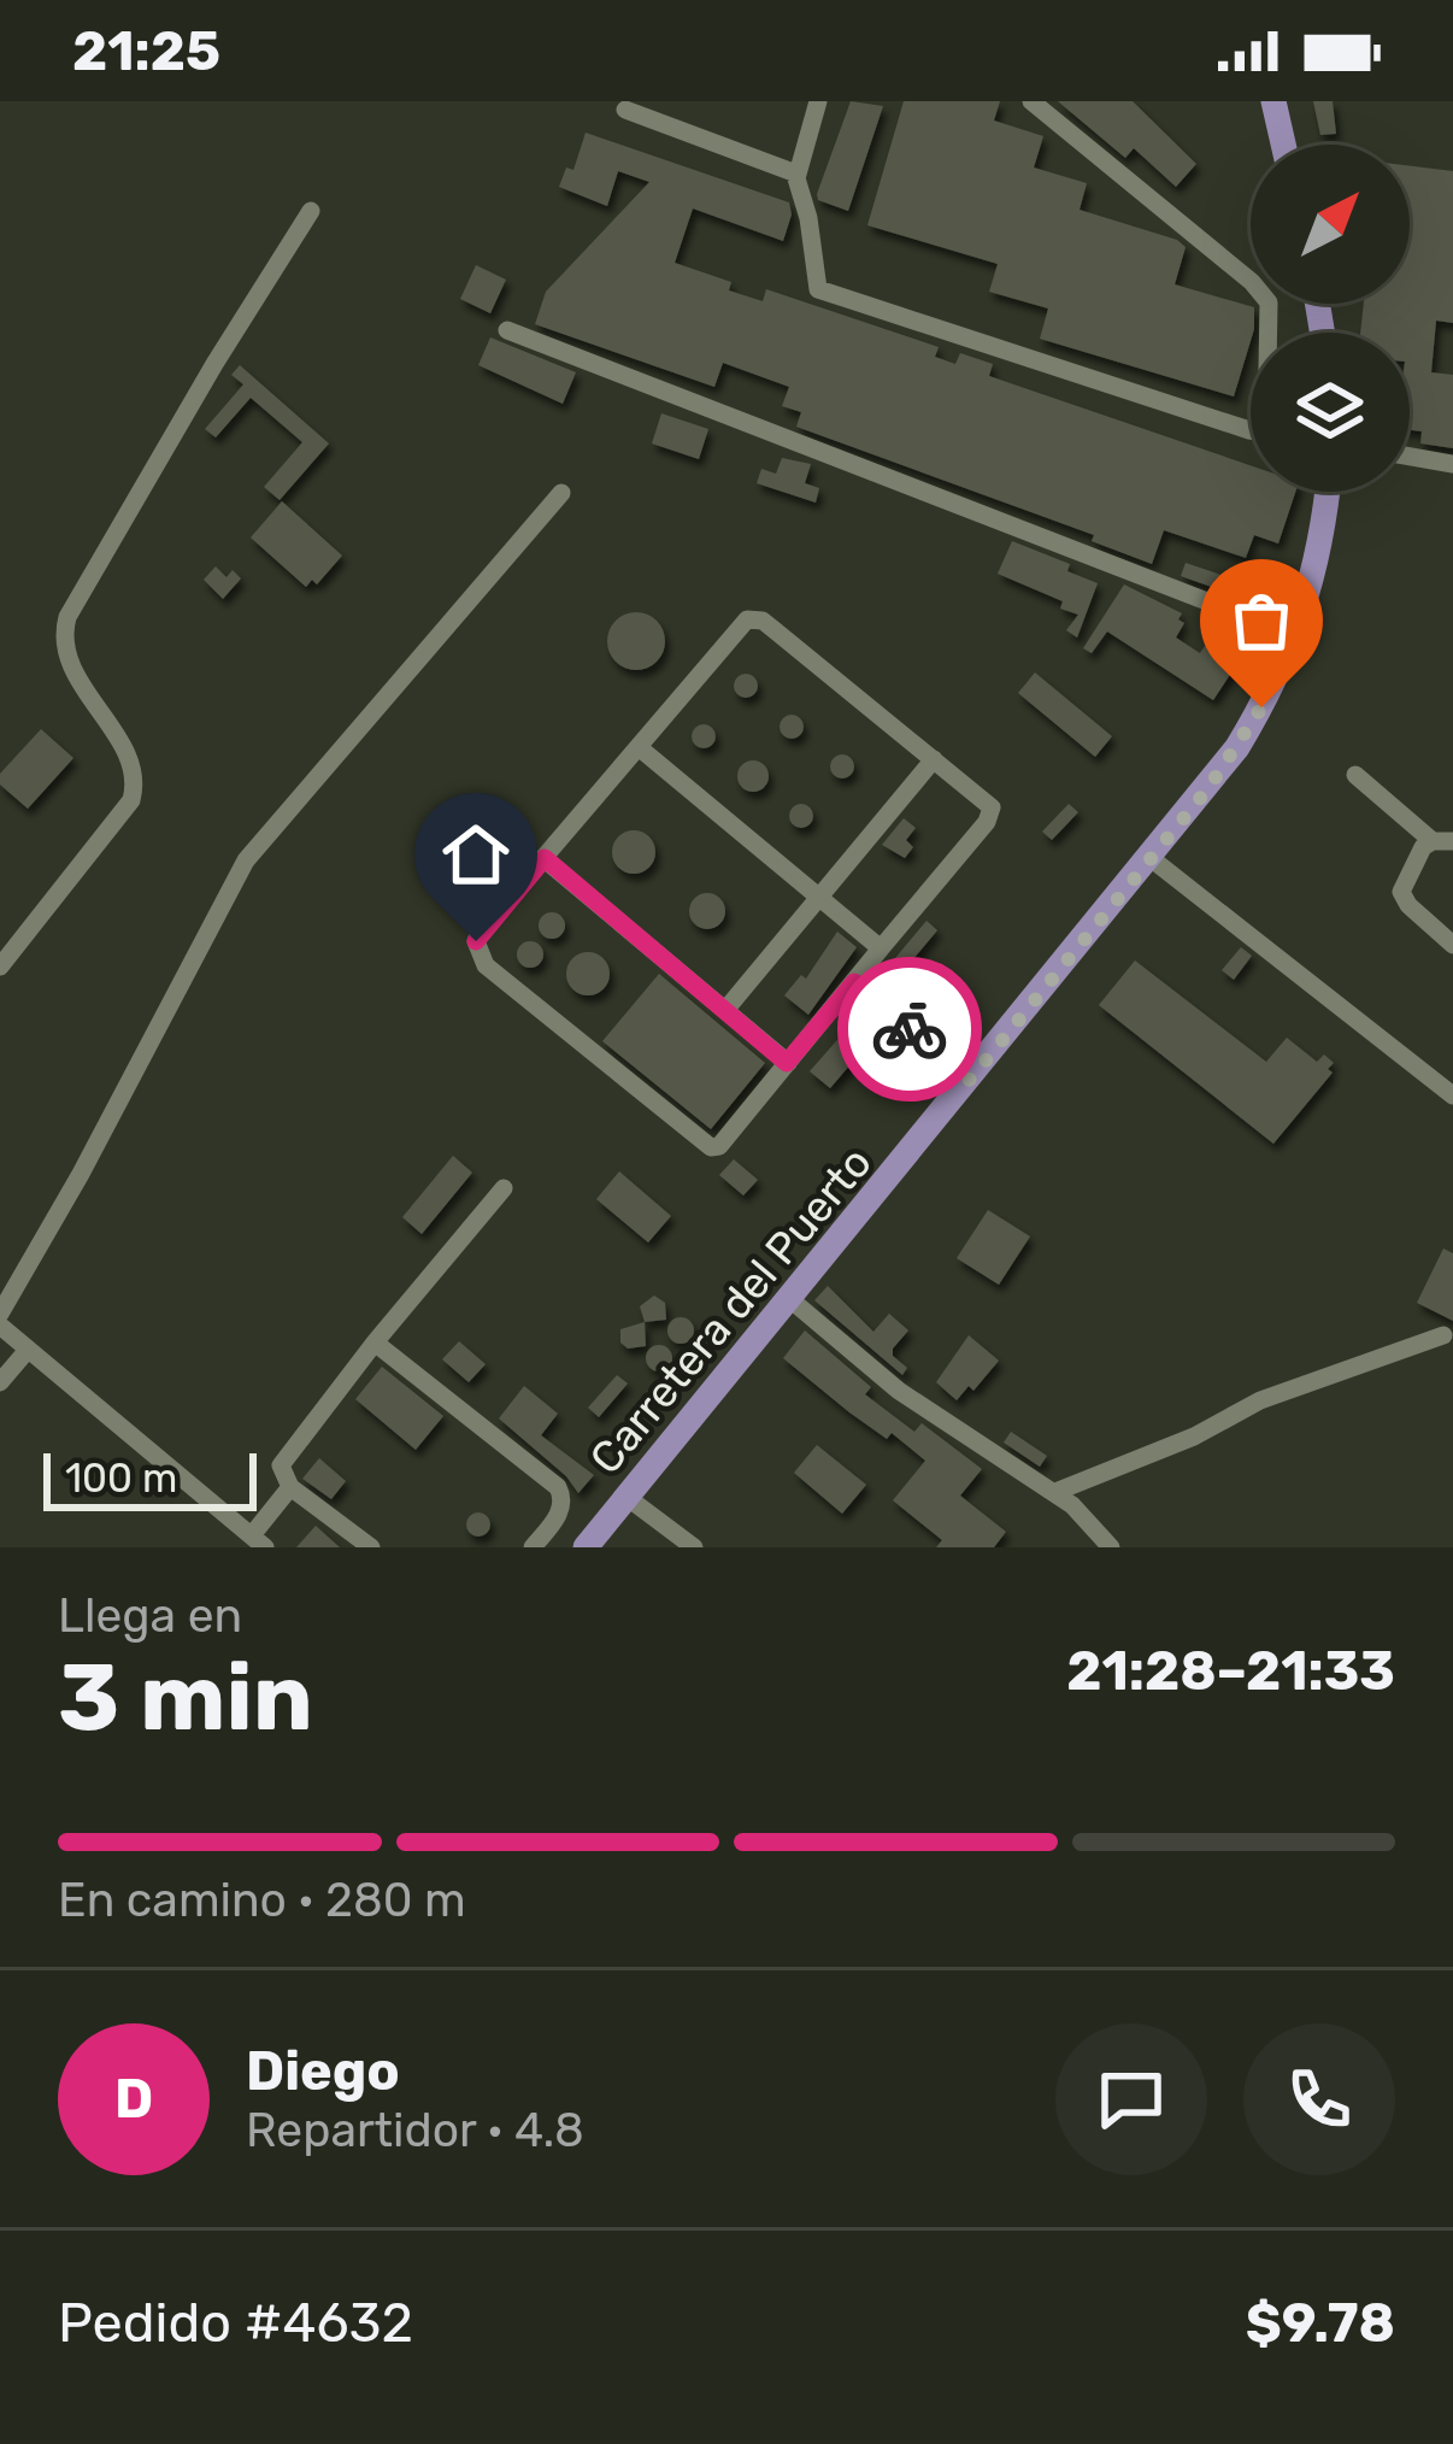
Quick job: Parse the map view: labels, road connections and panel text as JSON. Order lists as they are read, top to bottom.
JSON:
{
  "streets": {
    "main road": ["Carretera del Puerto"]
  },
  "scale_bar": "100 m",
  "north": "top right",
  "page": {
    "status": "21:25",
    "scale": "100 m",
    "heading": ["3 min", "Llega en", "21:28–21:33"],
    "panel": [
      "Diego",
      "Repartidor · 4.8",
      "Pedido #4632",
      "$9.78"
    ],
    "bar": "En camino · 280 m",
    "round": "D"
  }
}
